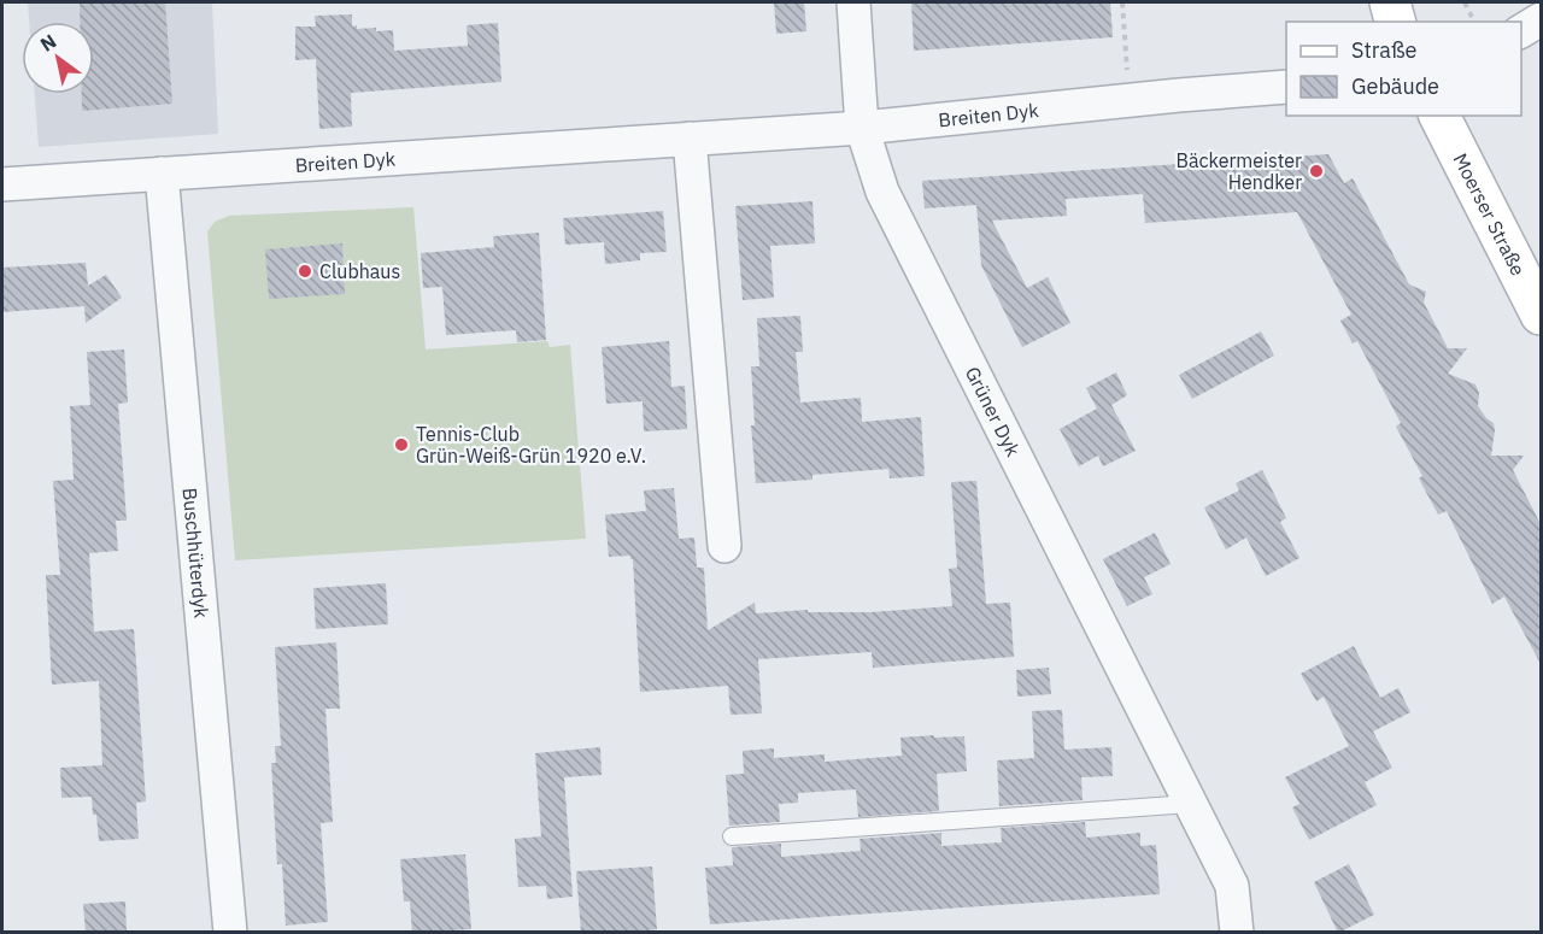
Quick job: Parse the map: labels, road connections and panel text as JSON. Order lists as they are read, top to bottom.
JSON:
{
  "streets": {
    "main road": ["Moerser Straße"],
    "street": ["Breiten Dyk", "Grüner Dyk", "Buschhüterdyk"]
  },
  "crossings": [
    ["Breiten Dyk", "Grüner Dyk"],
    ["Breiten Dyk", "Buschhüterdyk"]
  ],
  "places": ["Bäckermeister Hendker", "Clubhaus", "Tennis-Club Grün-Weiß-Grün 1920 e.V."],
  "legend": ["Straße", "Gebäude"],
  "north": "top left"
}
